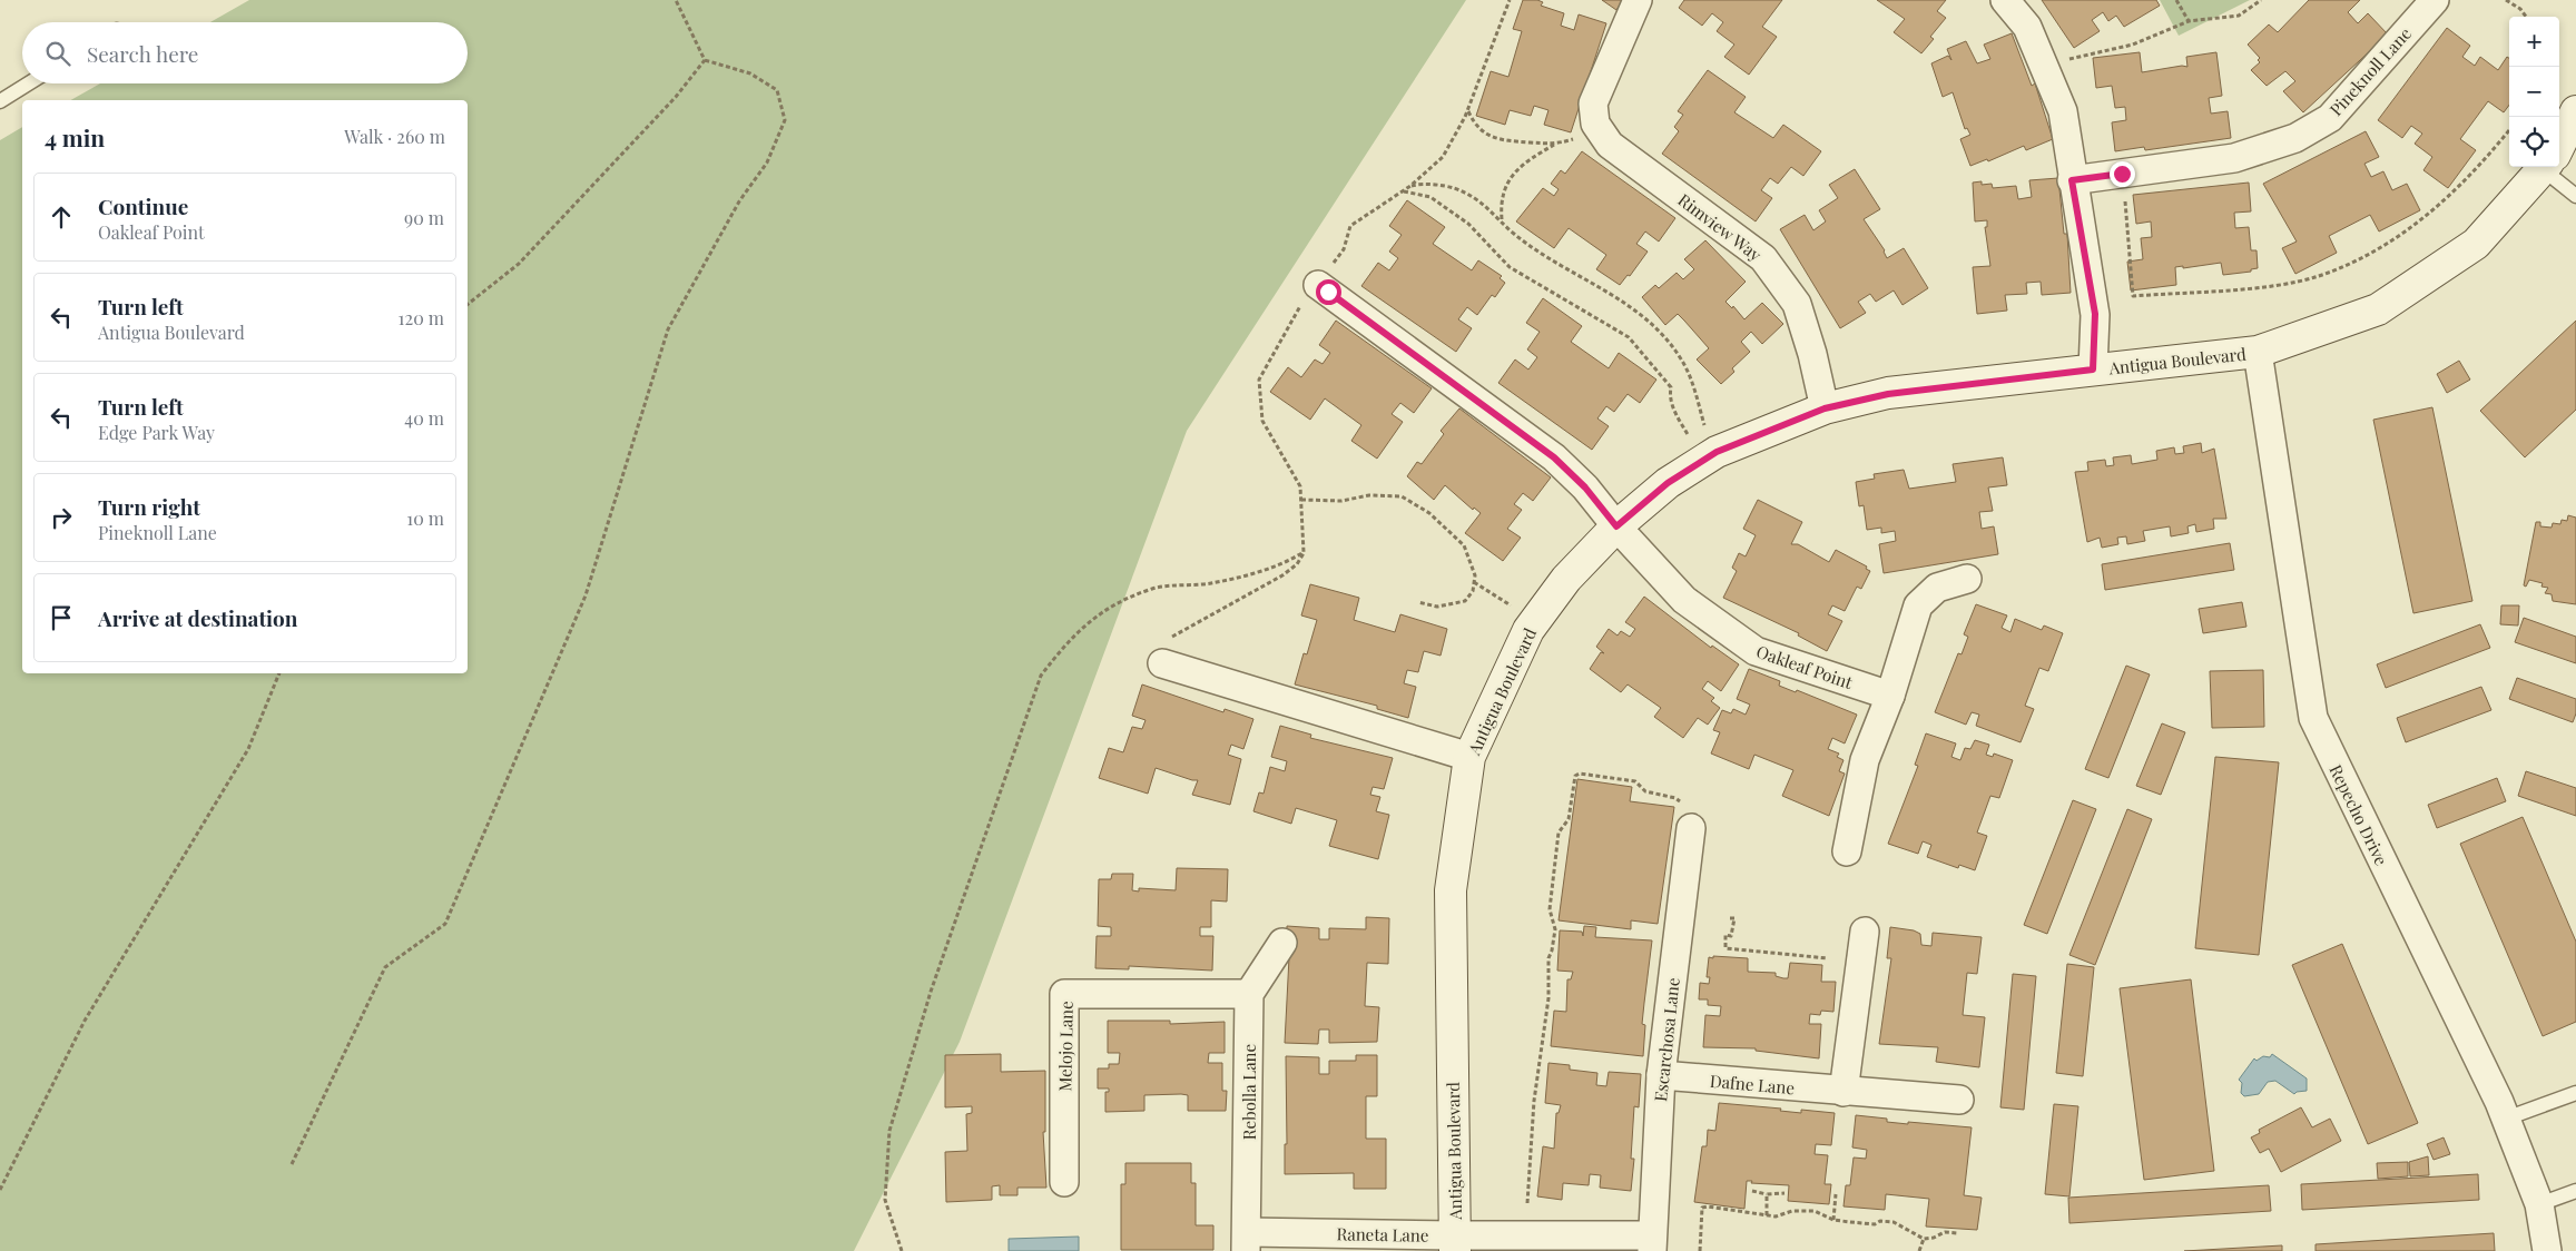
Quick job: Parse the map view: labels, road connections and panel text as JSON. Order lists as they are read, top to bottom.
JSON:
{
  "streets": {
    "street": [
      "Pineknoll Lane",
      "Rimview Way",
      "Antigua Boulevard",
      "Oakleaf Point",
      "Repecho Drive",
      "Escarchosa Lane",
      "Melojo Lane",
      "Dafne Lane",
      "Rebolla Lane",
      "Raneta Lane"
    ]
  },
  "crossings": [
    ["Rimview Way", "Antigua Boulevard"],
    ["Antigua Boulevard", "Oakleaf Point"],
    ["Antigua Boulevard", "Repecho Drive"],
    ["Antigua Boulevard", "Raneta Lane"],
    ["Escarchosa Lane", "Dafne Lane"],
    ["Escarchosa Lane", "Raneta Lane"],
    ["Melojo Lane", "Rebolla Lane"],
    ["Rebolla Lane", "Raneta Lane"]
  ],
  "page": {
    "map_buttons": ["+", "−"],
    "search": "Search here",
    "heading": ["4 min", "Walk · 260 m"],
    "list": [
      ["Continue", "Oakleaf Point", "90 m"],
      ["Turn left", "Antigua Boulevard", "120 m"],
      ["Turn left", "Edge Park Way", "40 m"],
      ["Turn right", "Pineknoll Lane", "10 m"],
      "Arrive at destination"
    ]
  }
}
